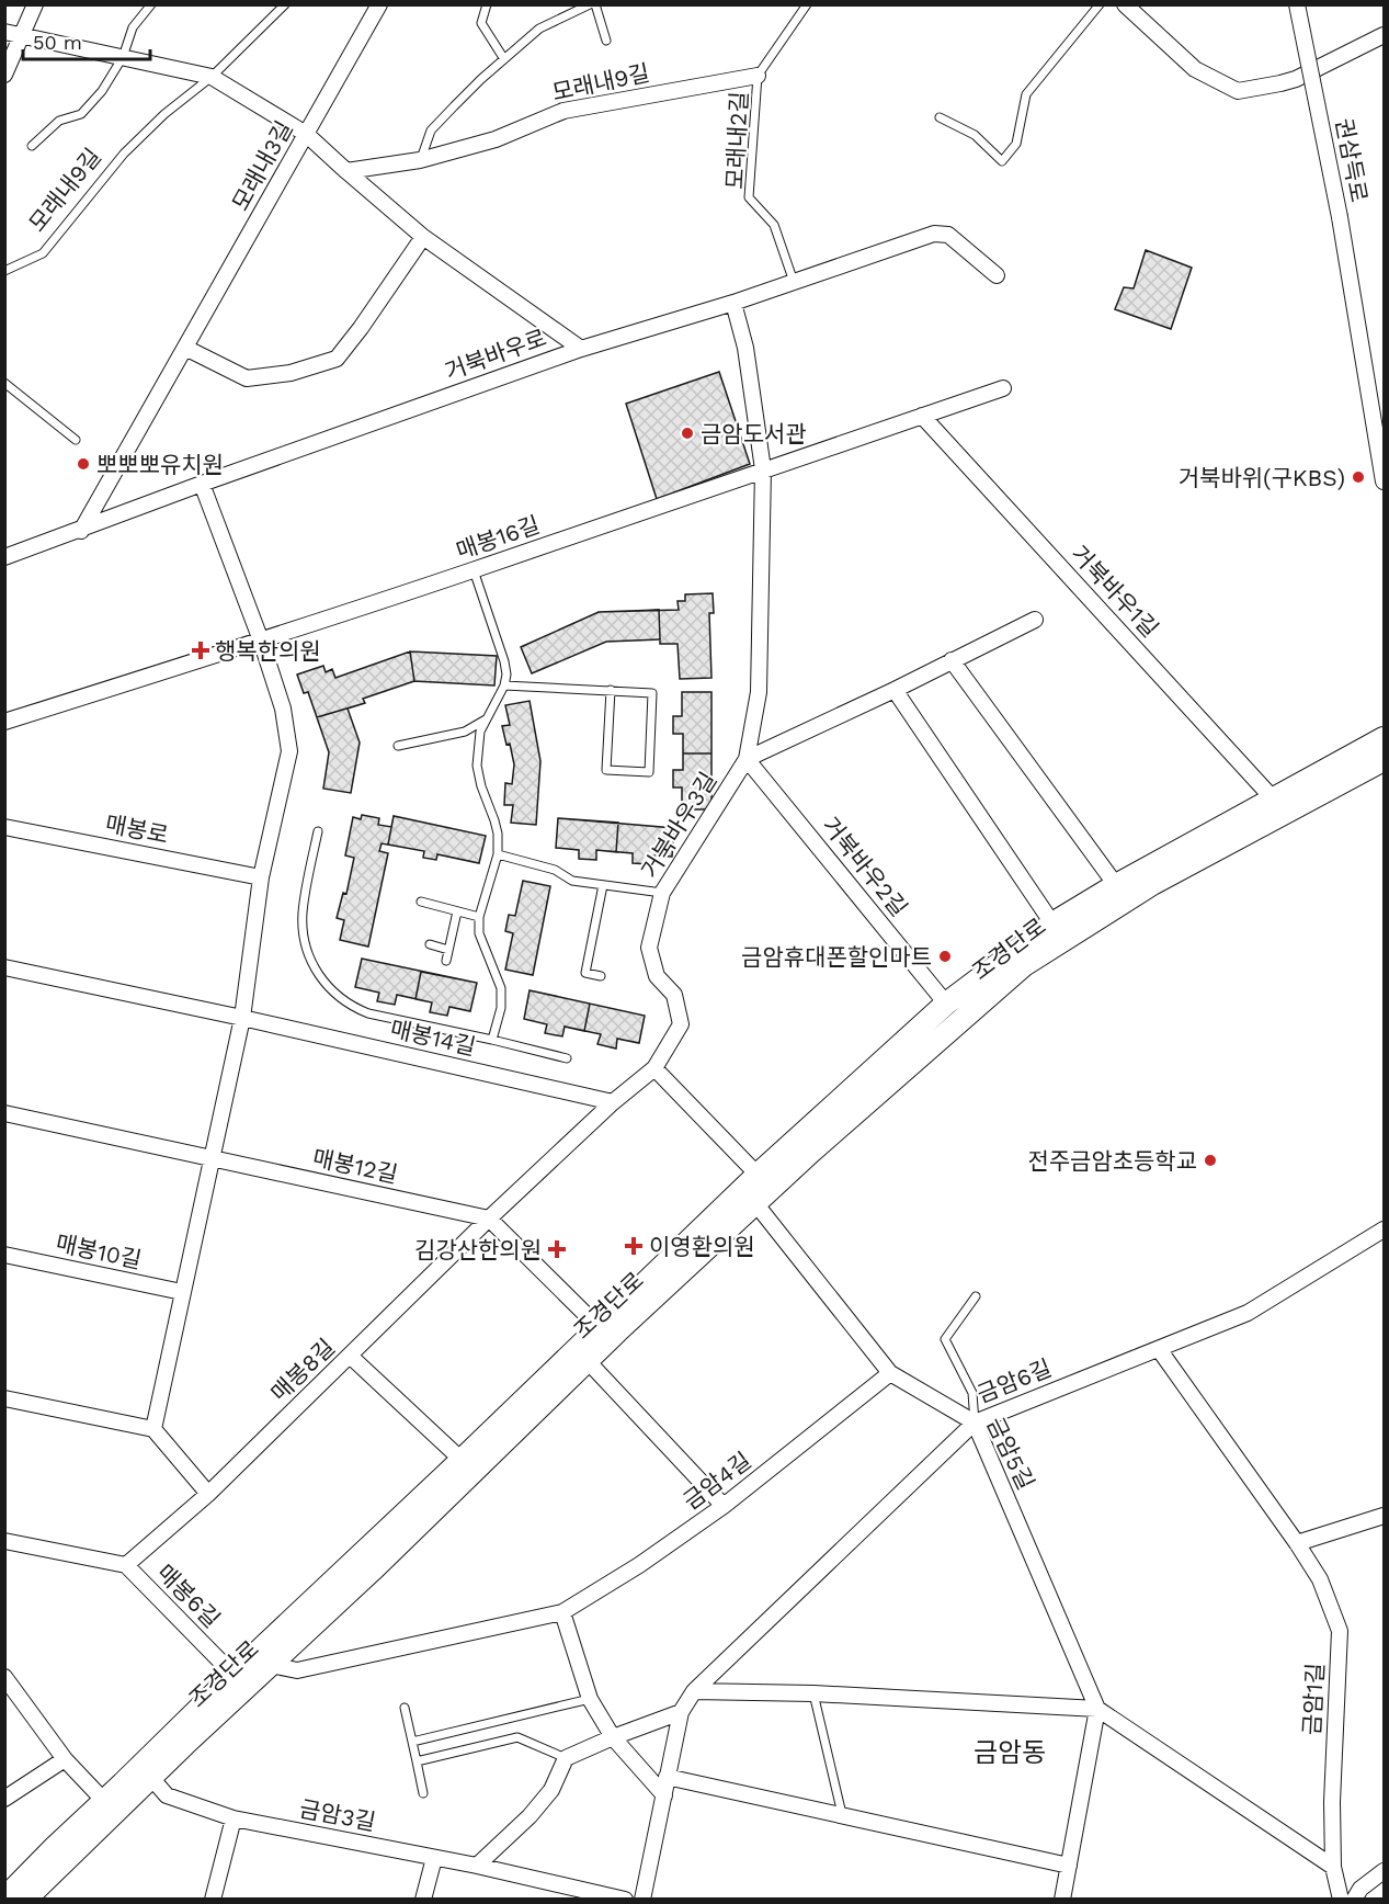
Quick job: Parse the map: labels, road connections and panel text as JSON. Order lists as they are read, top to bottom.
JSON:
{
  "streets": {
    "street": [
      "모래내9길",
      "권삼득로",
      "모래내3길",
      "거북바우로",
      "매봉16길",
      "거북바우1길",
      "거북바우3길",
      "매봉로",
      "거북바우2길",
      "조경단로",
      "매봉14길",
      "매봉12길",
      "매봉10길",
      "매봉8길",
      "금암6길",
      "금암5길",
      "금암4길",
      "매봉6길",
      "금암1길",
      "금암3길"
    ],
    "lane": ["모래내2길"]
  },
  "crossings": [
    ["모래내9길", "모래내2길"],
    ["모래내2길", "거북바우로"],
    ["모래내3길", "거북바우로"],
    ["거북바우로", "거북바우3길"],
    ["매봉16길", "거북바우1길"],
    ["매봉16길", "거북바우3길"],
    ["거북바우1길", "조경단로"],
    ["거북바우3길", "거북바우2길"],
    ["거북바우3길", "매봉14길"],
    ["거북바우2길", "조경단로"],
    ["조경단로", "금암5길"],
    ["조경단로", "금암4길"],
    ["조경단로", "매봉6길"],
    ["조경단로", "금암3길"],
    ["매봉12길", "매봉8길"],
    ["매봉8길", "매봉6길"],
    ["금암6길", "금암5길"],
    ["금암6길", "금암1길"],
    ["금암5길", "금암4길"]
  ],
  "districts": ["금암동"],
  "places": {
    "other": [
      "금암도서관",
      "뽀뽀뽀유치원",
      "거북바위(구KBS)",
      "금암휴대폰할인마트",
      "전주금암초등학교"
    ],
    "health": ["행복한의원", "이영환의원", "김강산한의원"]
  },
  "scale_bar": "50 m"
}
